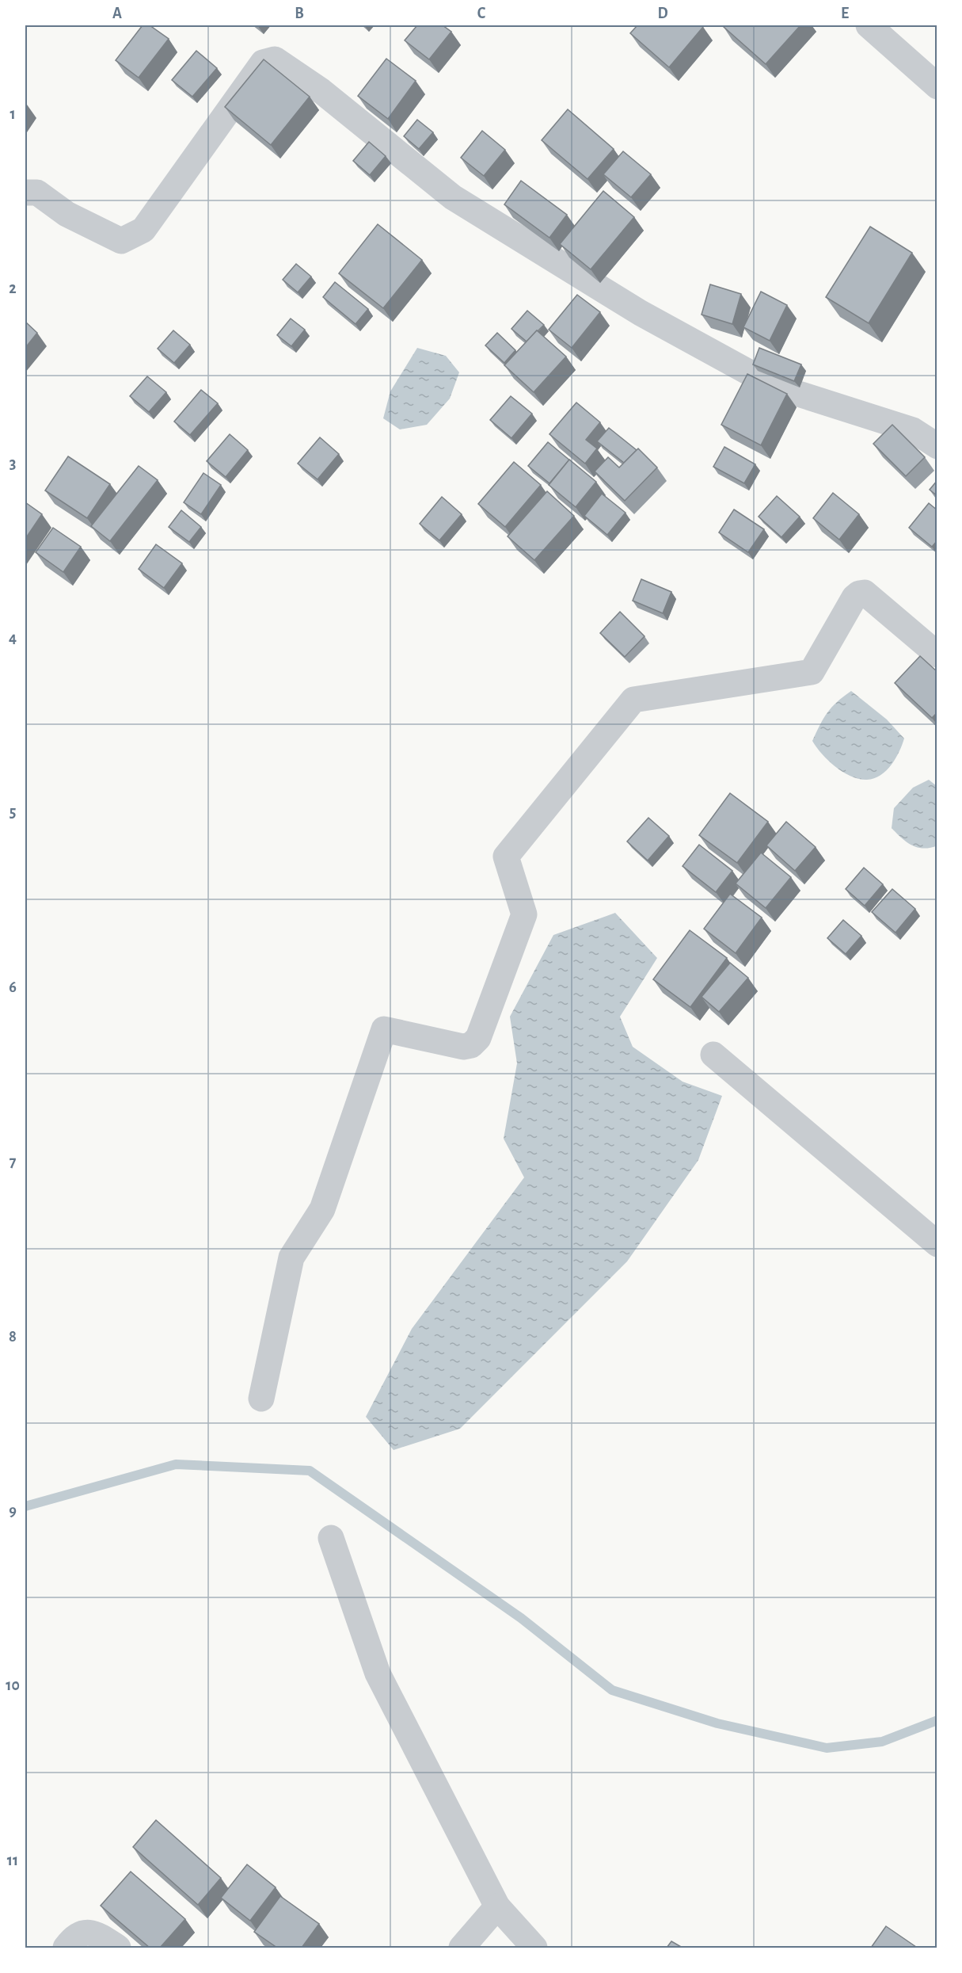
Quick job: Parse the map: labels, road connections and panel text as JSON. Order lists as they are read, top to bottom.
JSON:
{
  "grid": {
    "columns": [
      "A",
      "B",
      "C",
      "D",
      "E"
    ],
    "rows": [
      "1",
      "2",
      "3",
      "4",
      "5",
      "6",
      "7",
      "8",
      "9",
      "10",
      "11"
    ]
  }
}
